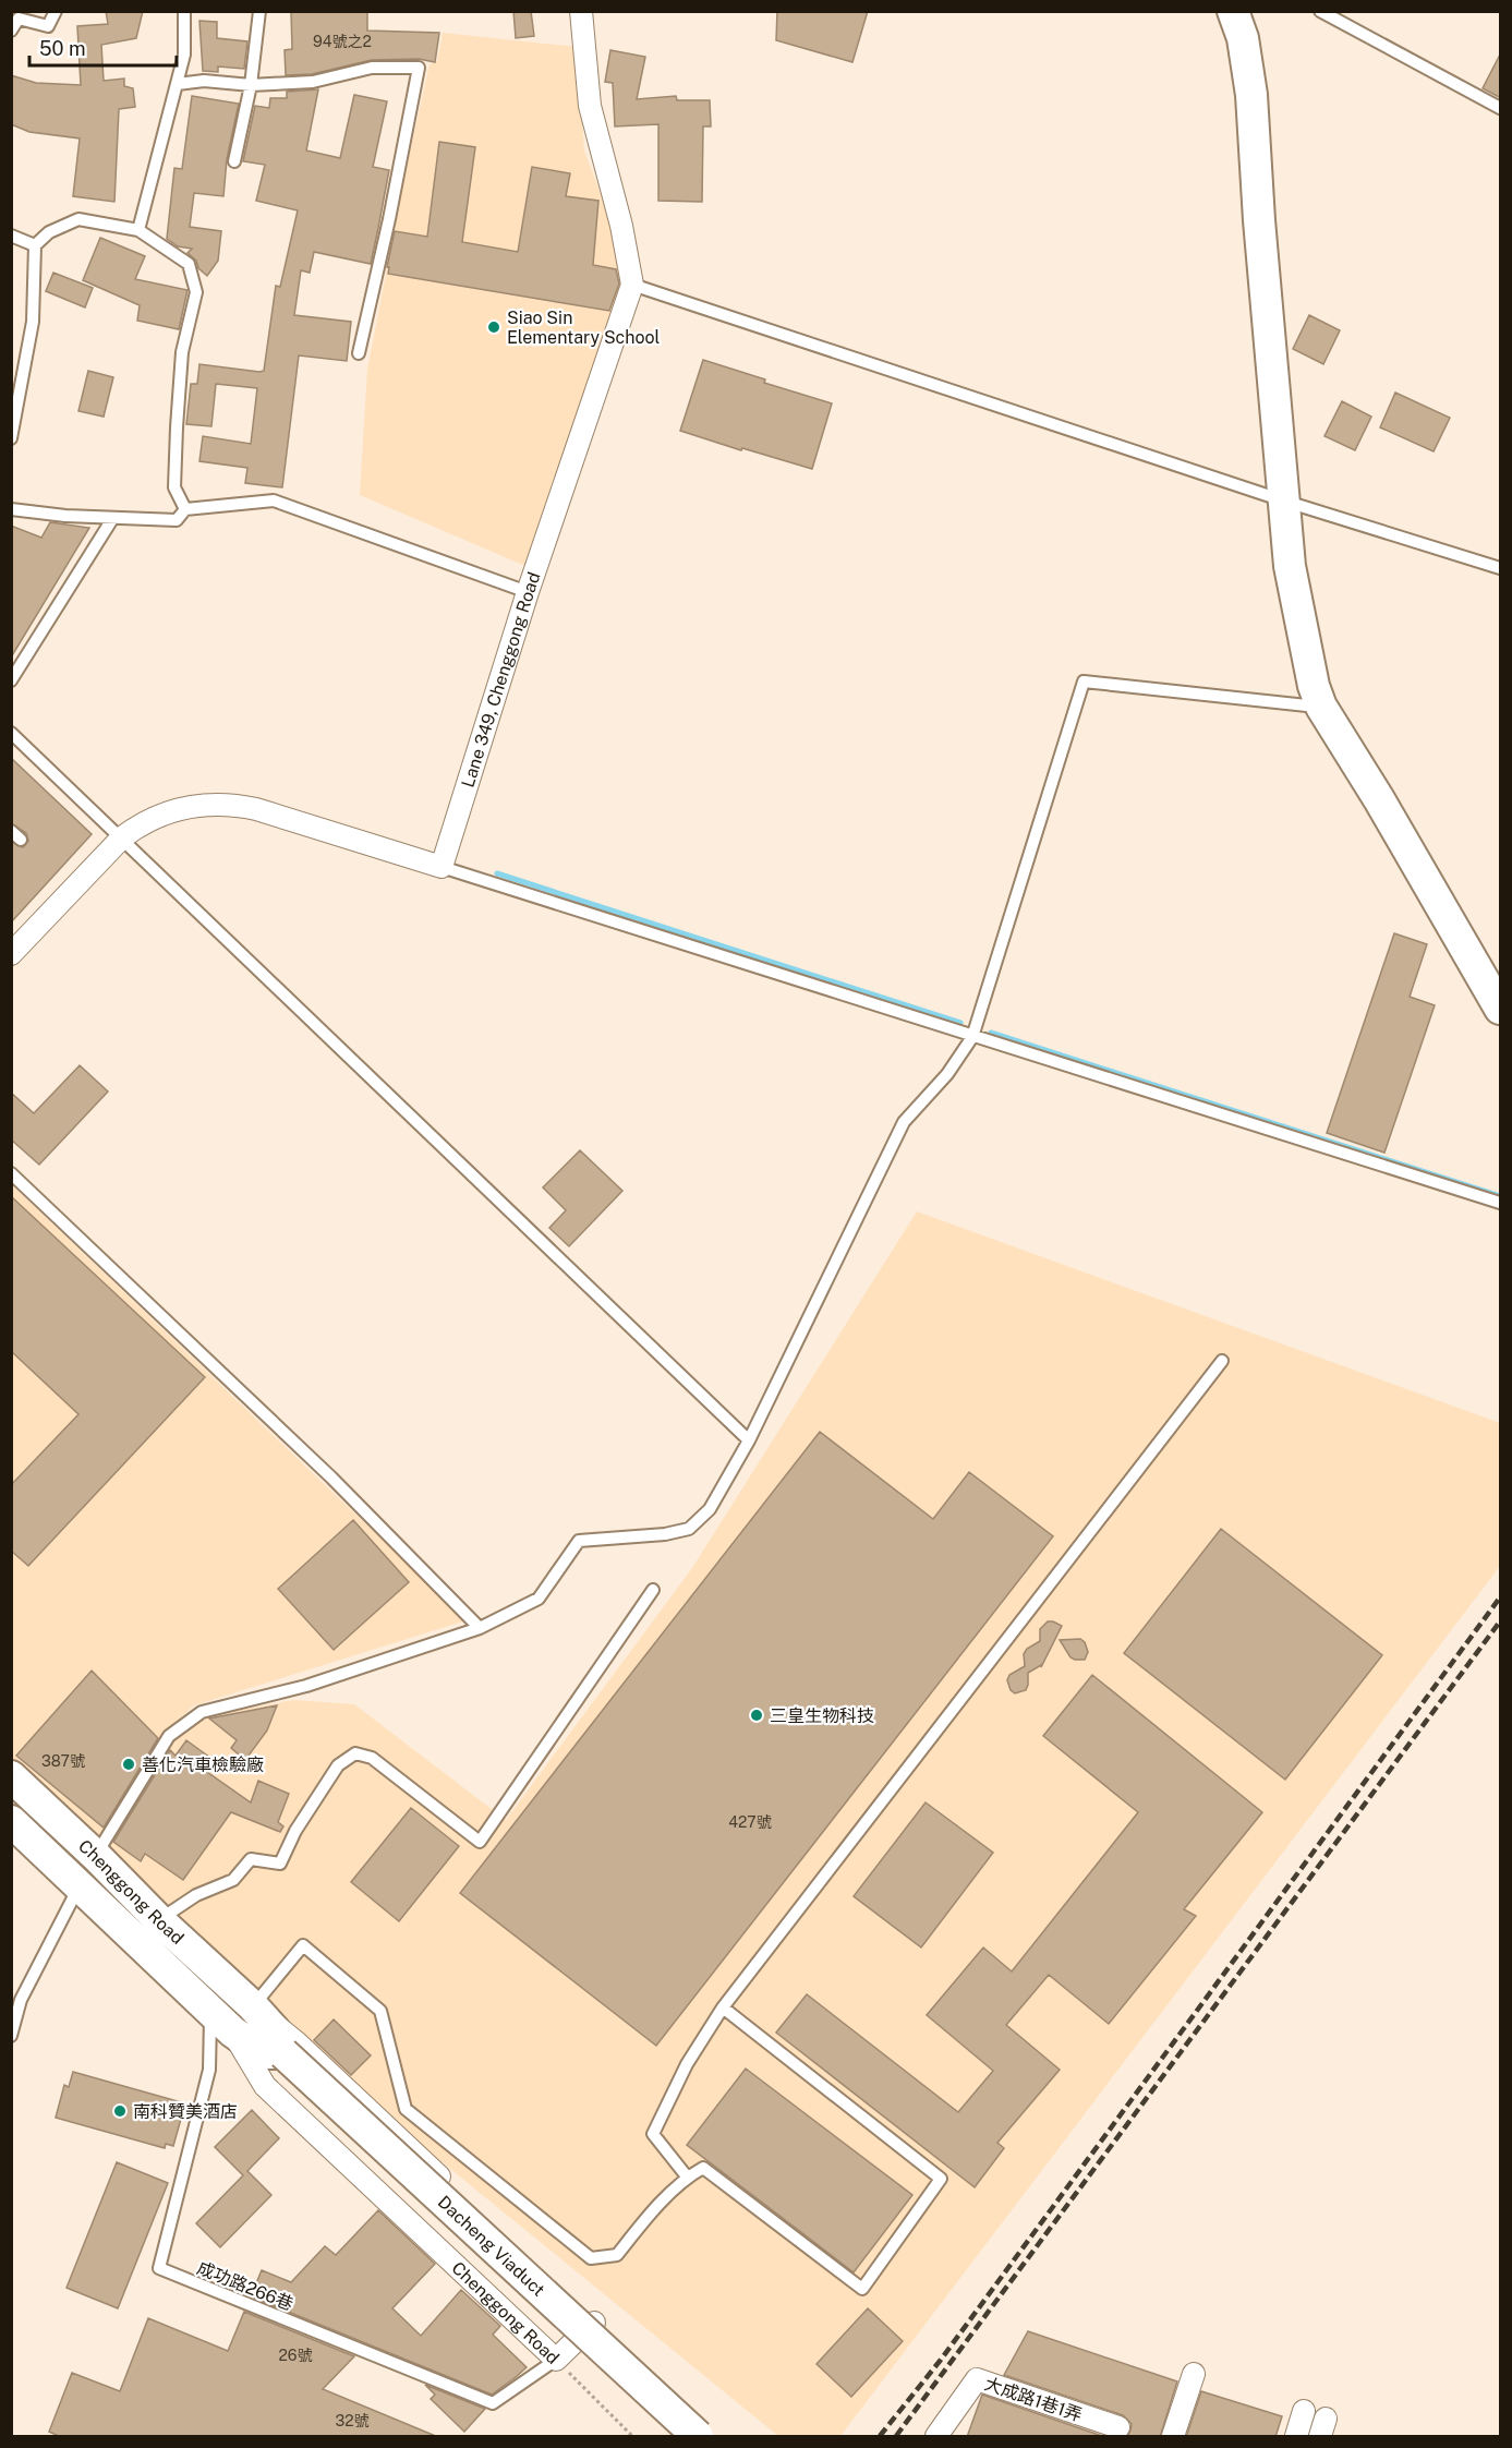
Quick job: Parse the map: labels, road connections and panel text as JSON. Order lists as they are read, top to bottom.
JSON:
{
  "streets": {
    "main road": ["Chenggong Road", "Dacheng Viaduct"],
    "street": ["Lane 349, Chenggong Road", "大成路1巷1弄"],
    "lane": ["成功路266巷"]
  },
  "crossings": [
    ["Chenggong Road", "Dacheng Viaduct"],
    ["Chenggong Road", "成功路266巷"]
  ],
  "places": [
    "Siao Sin Elementary School",
    "三皇生物科技",
    "善化汽車檢驗廠",
    "南科贊美酒店"
  ],
  "house_numbers": [
    "94號之2",
    "387號",
    "427號",
    "26號",
    "32號"
  ],
  "scale_bar": "50 m"
}
